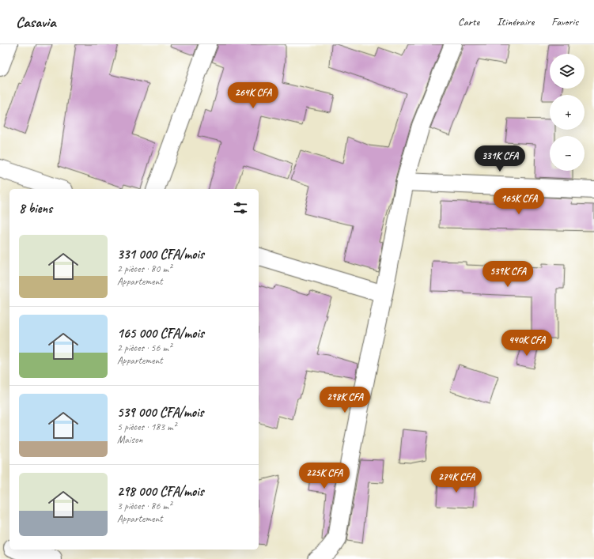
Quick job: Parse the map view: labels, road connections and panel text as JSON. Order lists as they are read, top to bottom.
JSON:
{
  "page": {
    "header": "Casavia",
    "nav": ["Carte", "Itinéraire", "Favoris"],
    "map_buttons": ["+", "−"],
    "price": [
      "264K CFA",
      "331K CFA",
      "165K CFA",
      "539K CFA",
      "440K CFA",
      "298K CFA",
      "225K CFA",
      "274K CFA"
    ],
    "heading": "8 biens",
    "list": [
      {
        "name": "331 000 CFA/mois",
        "note": "2 pièces · 80 m² · Appartement"
      },
      {
        "name": "165 000 CFA/mois",
        "note": "2 pièces · 56 m² · Appartement"
      },
      {
        "name": "539 000 CFA/mois",
        "note": "5 pièces · 183 m² · Maison"
      },
      {
        "name": "298 000 CFA/mois",
        "note": "3 pièces · 86 m² · Appartement"
      }
    ]
  }
}
